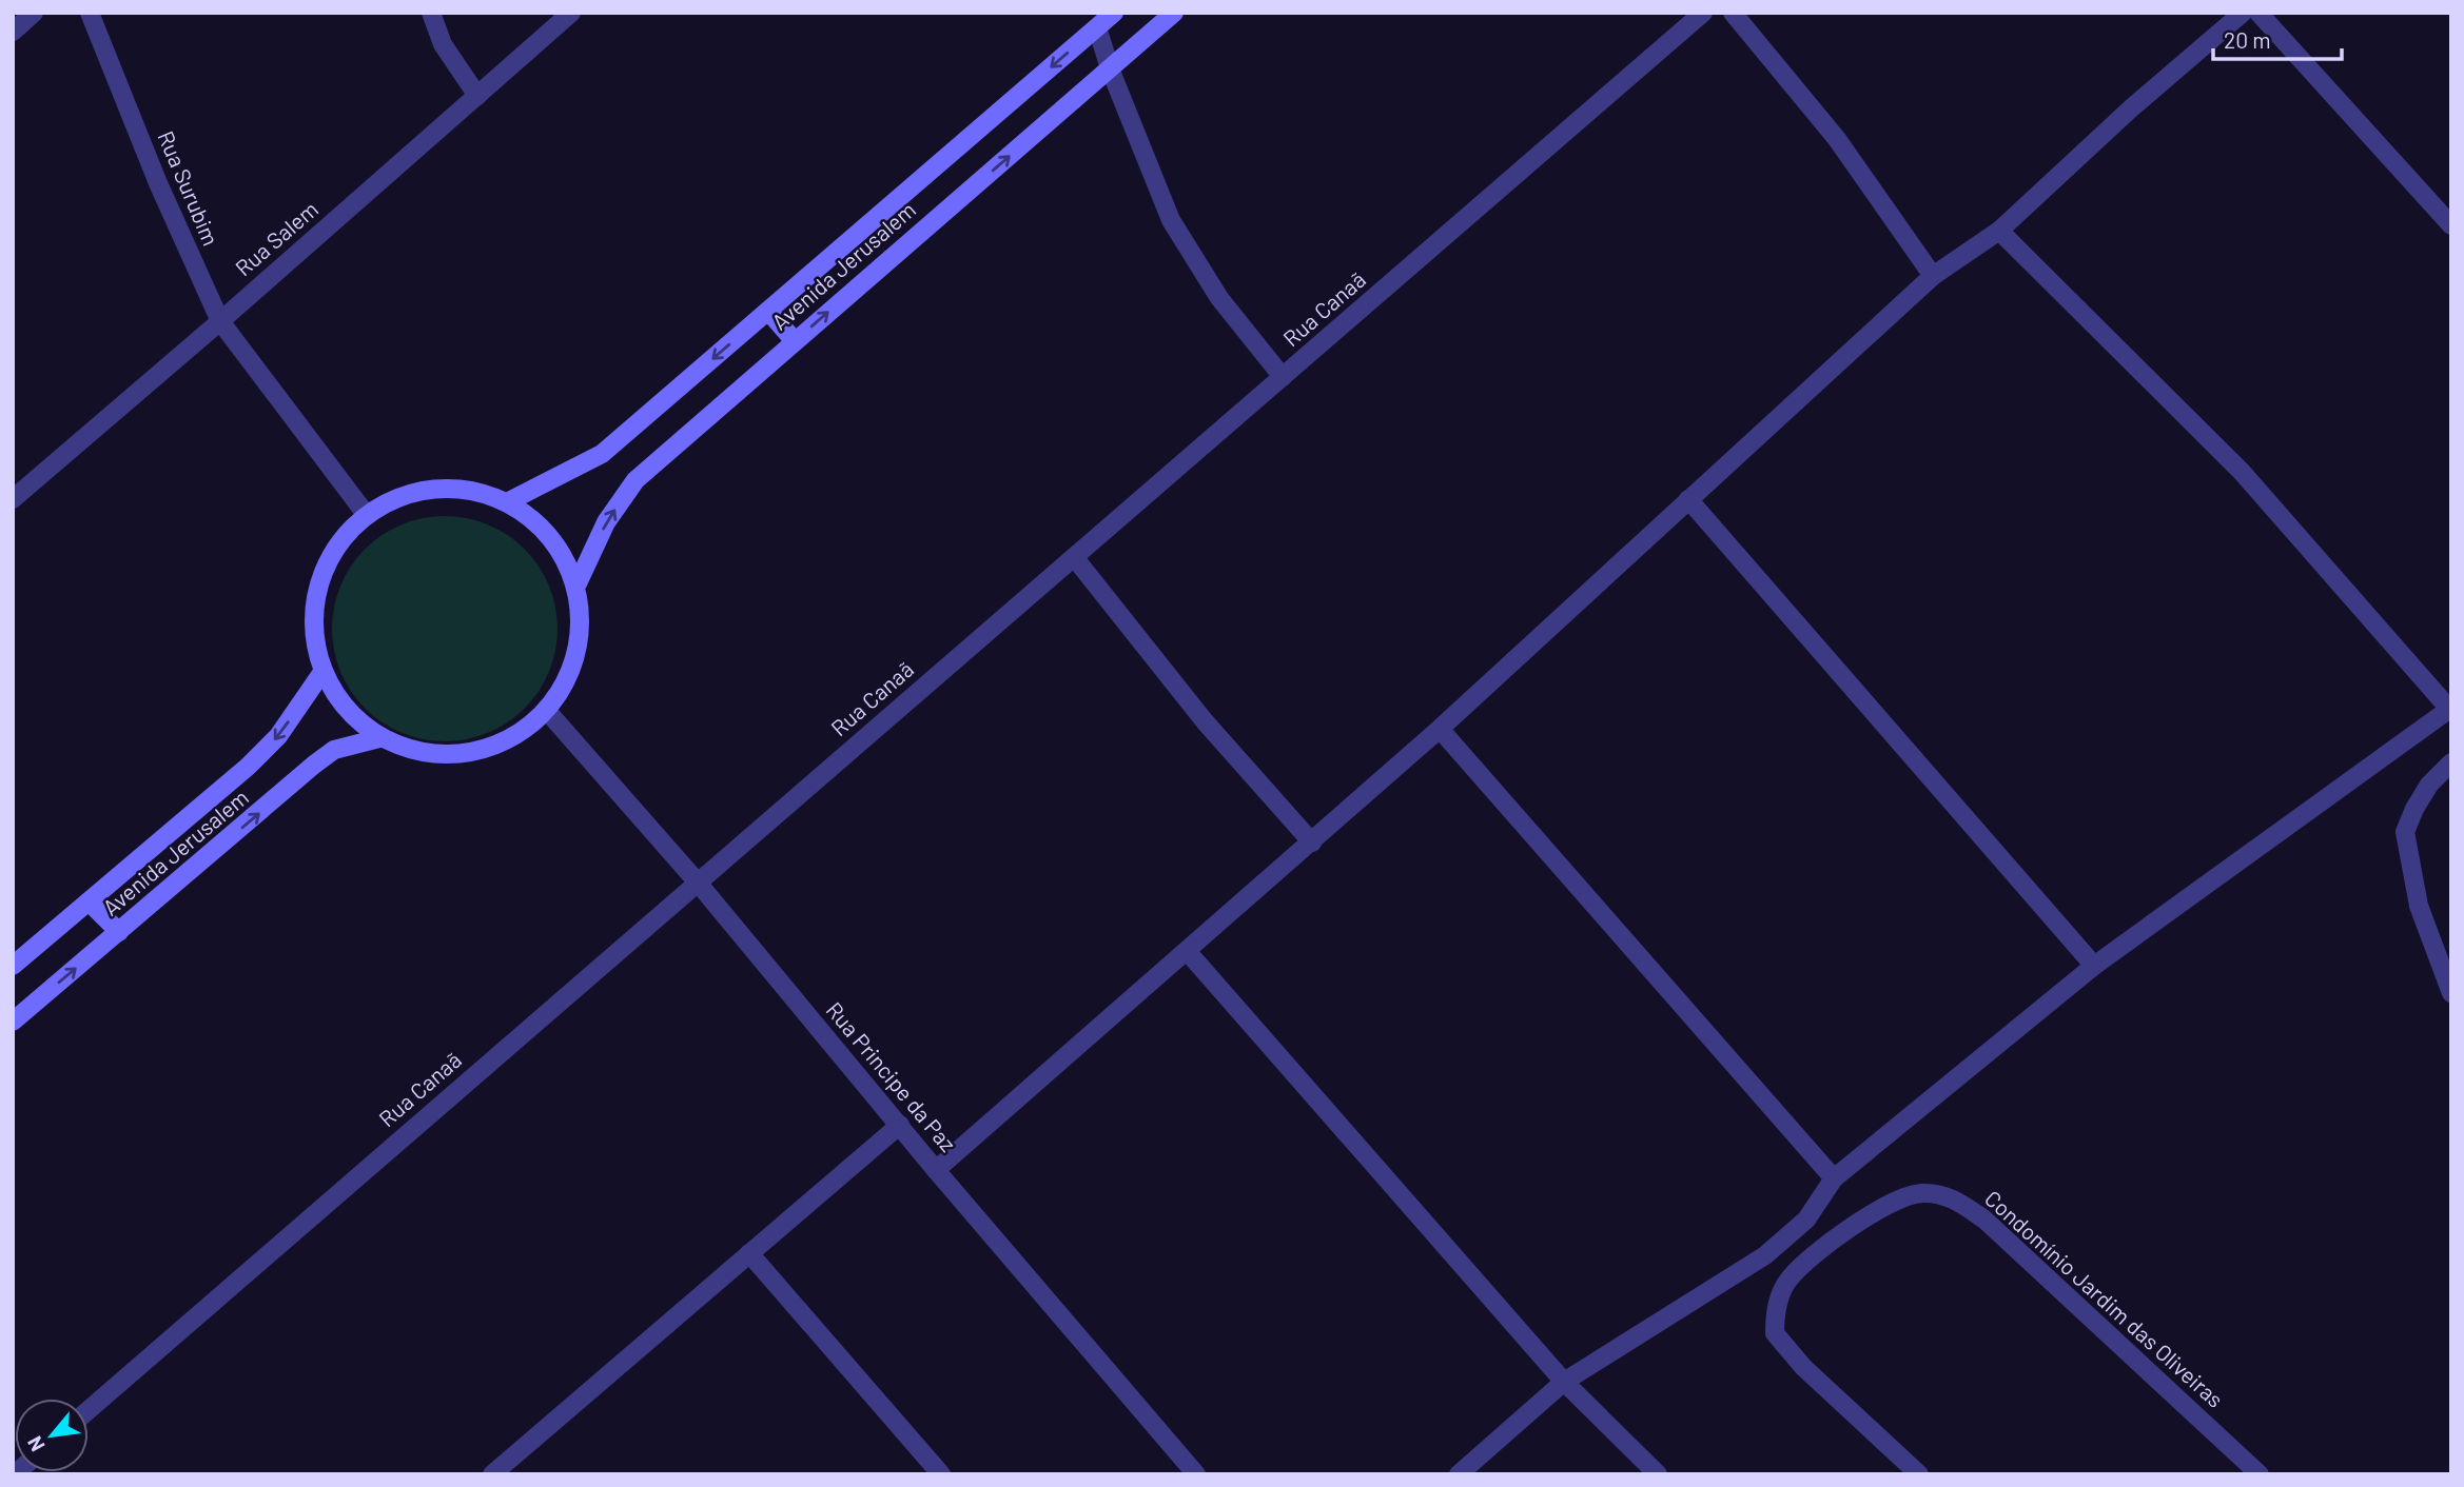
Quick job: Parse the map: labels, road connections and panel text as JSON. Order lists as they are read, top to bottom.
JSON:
{
  "streets": {
    "street": [
      "Rua Surubim",
      "Rua Salem",
      "Avenida Jerusalem",
      "Rua Canaã",
      "Rua Principe da Paz",
      "Condomínio Jardim das Oliveiras"
    ]
  },
  "crossings": [
    ["Rua Surubim", "Rua Salem"],
    ["Rua Surubim", "Avenida Jerusalem"],
    ["Avenida Jerusalem", "Rua Principe da Paz"],
    ["Rua Canaã", "Rua Principe da Paz"]
  ],
  "scale_bar": "20 m",
  "north": "bottom left"
}
